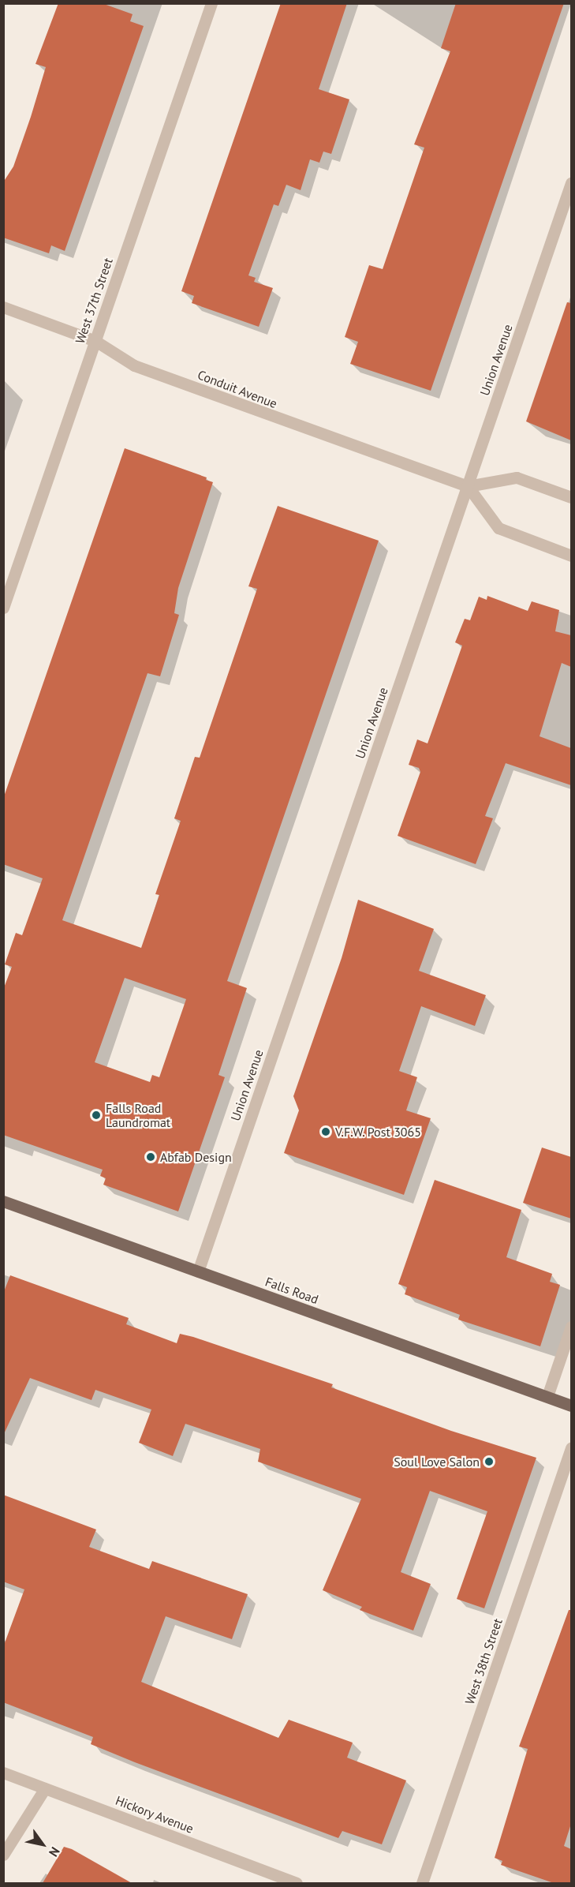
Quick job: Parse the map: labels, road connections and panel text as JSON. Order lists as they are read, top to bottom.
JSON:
{
  "streets": {
    "main road": ["Falls Road"],
    "street": [
      "West 37th Street",
      "Union Avenue",
      "Conduit Avenue",
      "West 38th Street",
      "Hickory Avenue"
    ]
  },
  "crossings": [
    ["West 37th Street", "Conduit Avenue"],
    ["Union Avenue", "Conduit Avenue"],
    ["Union Avenue", "Falls Road"]
  ],
  "places": [
    "Falls Road Laundromat",
    "V.F.W. Post 3065",
    "Abfab Design",
    "Soul Love Salon"
  ],
  "north": "bottom right"
}
